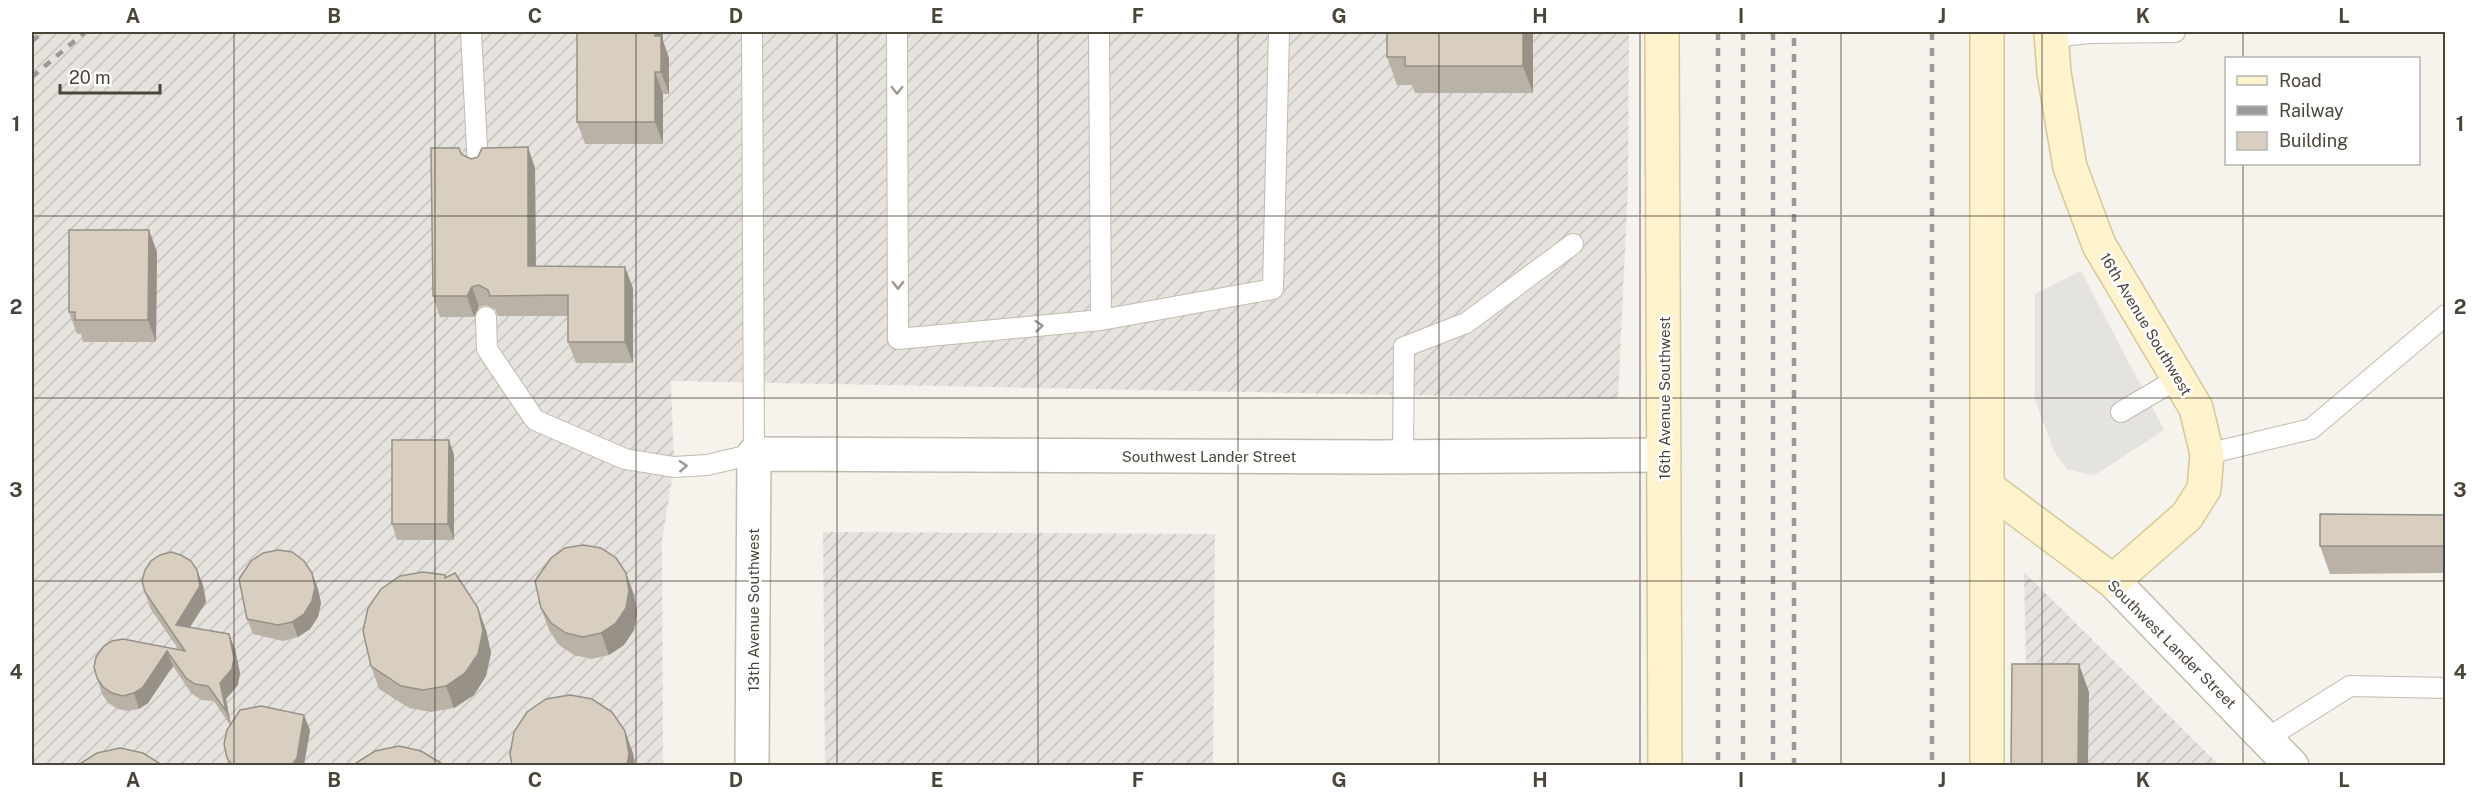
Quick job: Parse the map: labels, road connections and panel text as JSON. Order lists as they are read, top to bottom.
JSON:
{
  "streets": {
    "street": ["16th Avenue Southwest", "Southwest Lander Street", "13th Avenue Southwest"]
  },
  "crossings": [
    ["16th Avenue Southwest", "Southwest Lander Street"],
    ["Southwest Lander Street", "13th Avenue Southwest"]
  ],
  "legend": ["Road", "Railway", "Building"],
  "scale_bar": "20 m",
  "grid": {
    "columns": [
      "A",
      "B",
      "C",
      "D",
      "E",
      "F",
      "G",
      "H",
      "I",
      "J",
      "K",
      "L"
    ],
    "rows": [
      "1",
      "2",
      "3",
      "4"
    ]
  }
}
